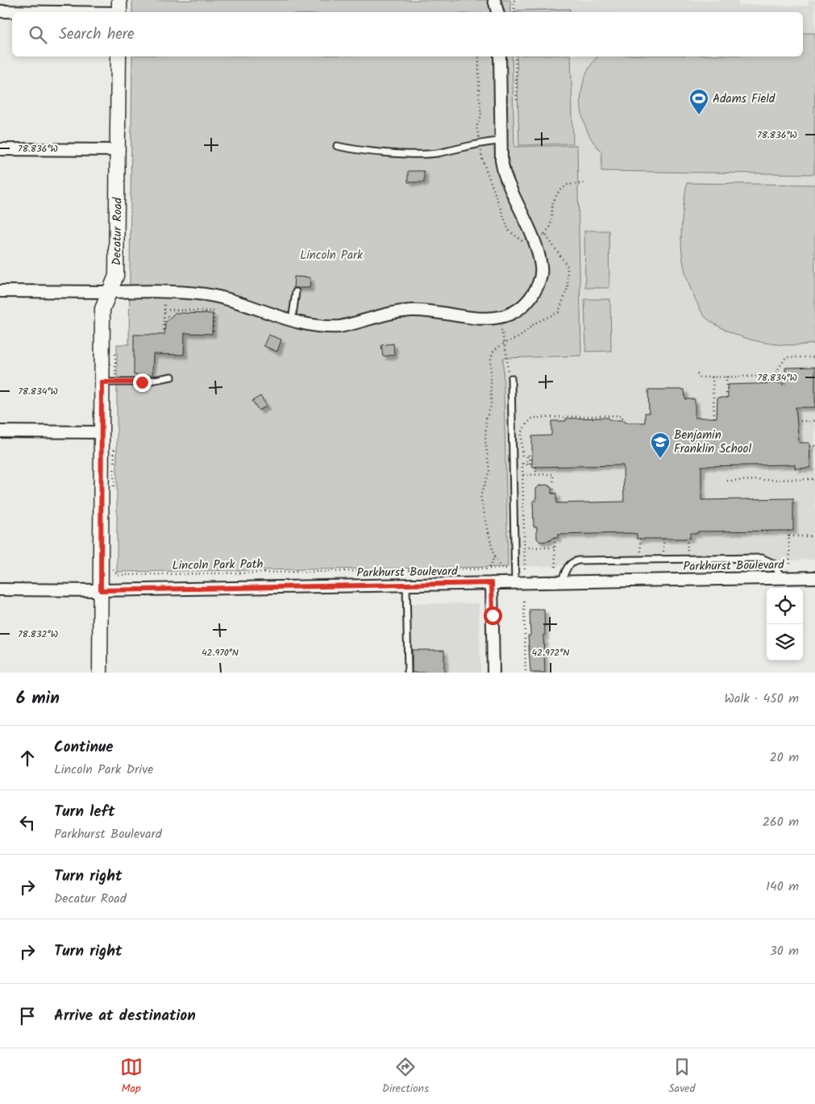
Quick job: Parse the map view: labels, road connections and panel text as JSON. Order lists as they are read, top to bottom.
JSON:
{
  "streets": {
    "street": ["Decatur Road", "Parkhurst Boulevard"],
    "path": ["Lincoln Park Path"]
  },
  "crossings": [
    ["Decatur Road", "Parkhurst Boulevard"]
  ],
  "parks": ["Lincoln Park"],
  "places": {
    "sports": ["Adams Field"],
    "school or university": ["Benjamin Franklin School"]
  },
  "page": {
    "search": "Search here",
    "heading": ["6 min", "Walk · 450 m"],
    "list": [
      ["Continue", "Lincoln Park Drive", "20 m"],
      ["Turn left", "Parkhurst Boulevard", "260 m"],
      ["Turn right", "Decatur Road", "140 m"],
      ["Turn right", "30 m"],
      "Arrive at destination"
    ],
    "nav": ["Map", "Directions", "Saved"]
  },
  "coordinates": [
    "78.836°W",
    "78.834°W",
    "78.832°W",
    "42.970°N",
    "42.972°N"
  ]
}
